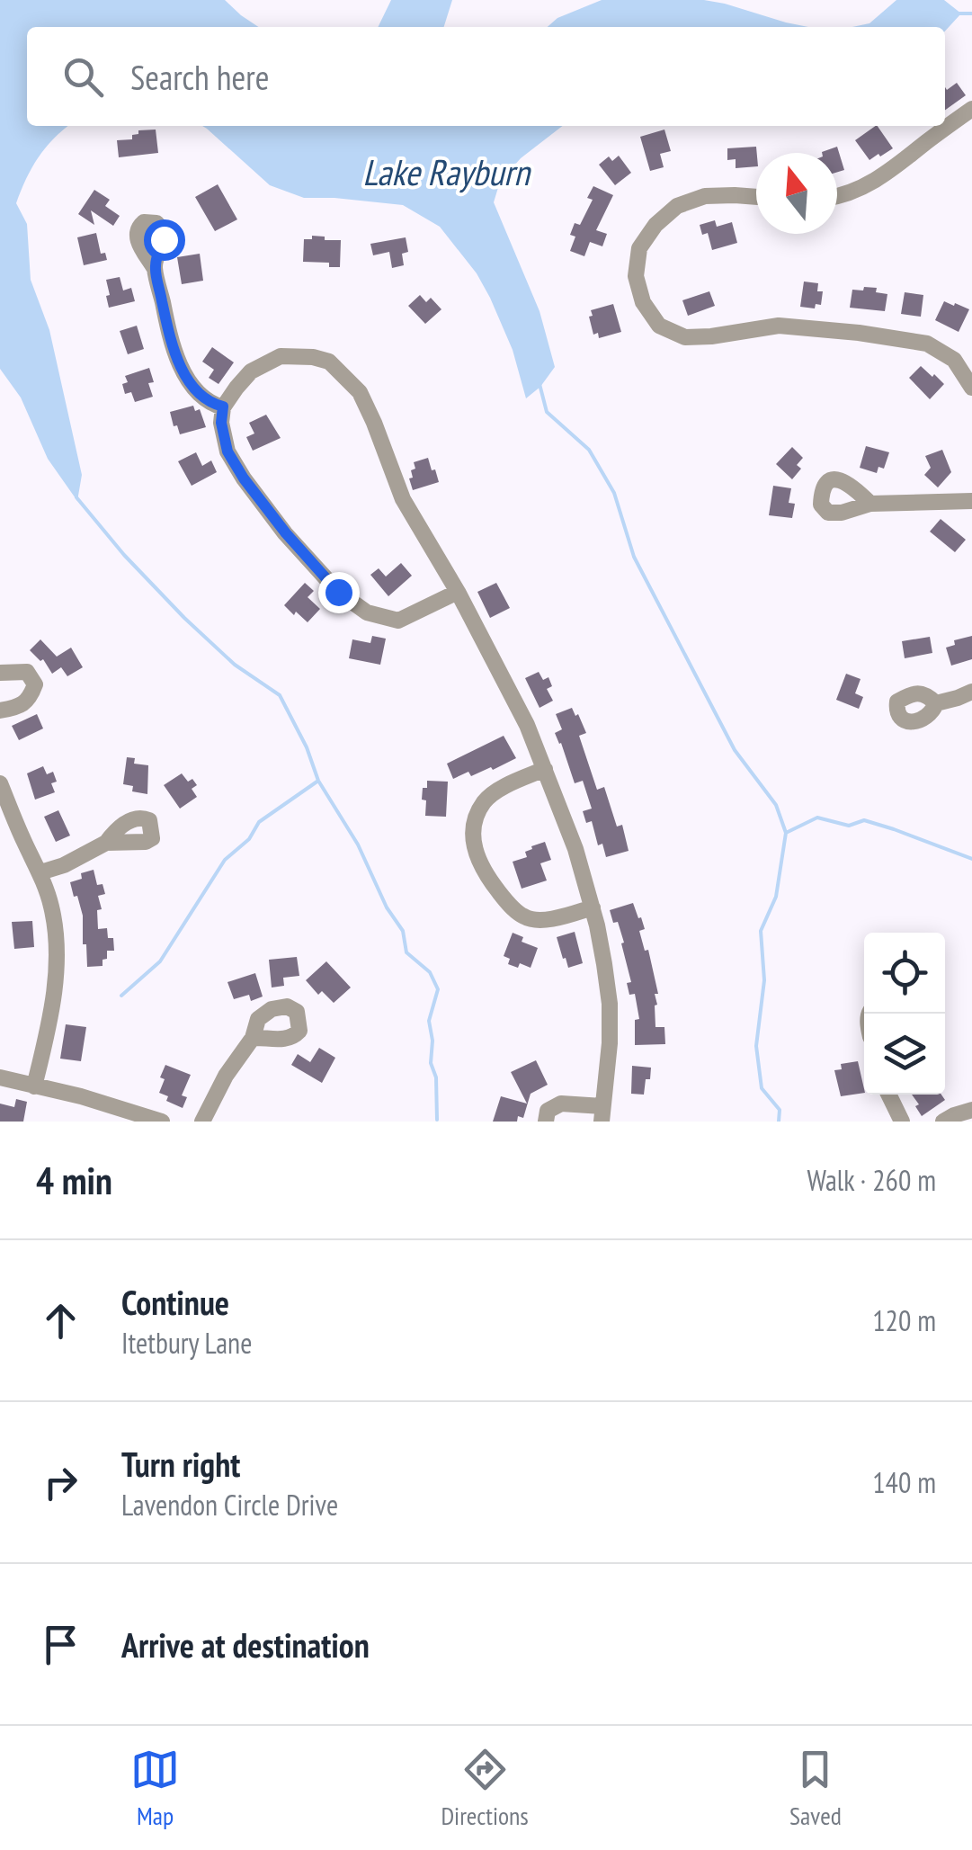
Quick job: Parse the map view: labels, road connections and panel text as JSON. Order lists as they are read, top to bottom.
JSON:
{
  "water": ["Lake Rayburn"],
  "north": "top",
  "page": {
    "search": "Search here",
    "heading": ["4 min", "Walk · 260 m"],
    "list": [
      ["Continue", "Itetbury Lane", "120 m"],
      ["Turn right", "Lavendon Circle Drive", "140 m"],
      "Arrive at destination"
    ],
    "nav": ["Map", "Directions", "Saved"]
  }
}
